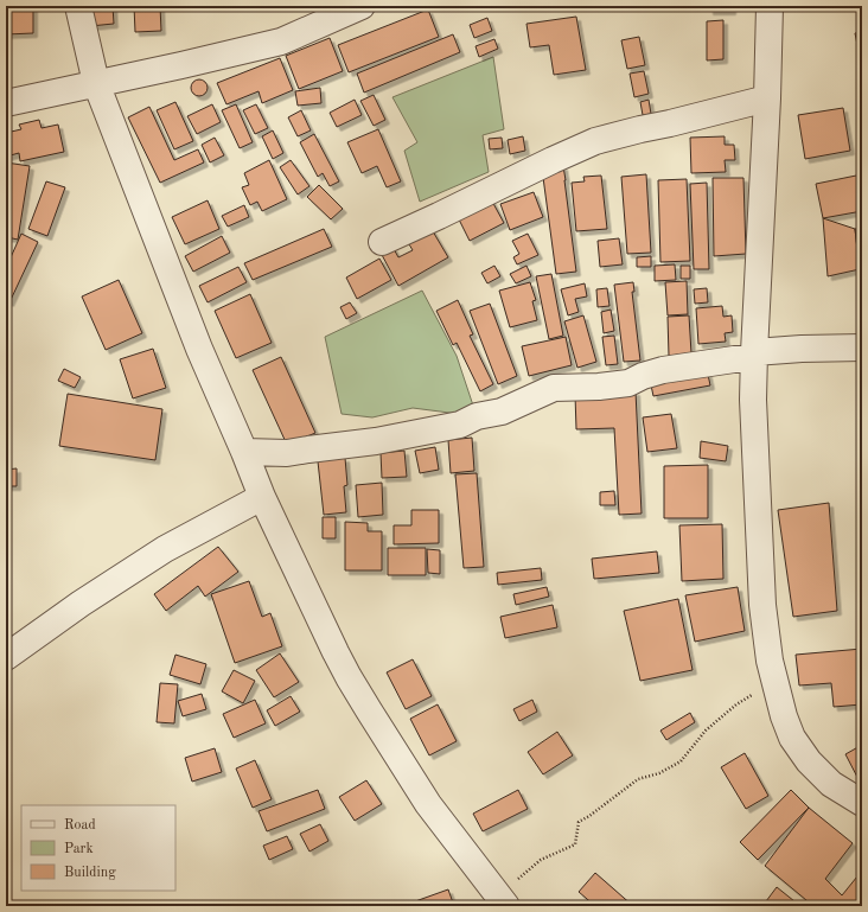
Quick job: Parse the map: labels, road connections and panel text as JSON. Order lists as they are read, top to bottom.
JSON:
{
  "legend": ["Road", "Park", "Building"]
}
